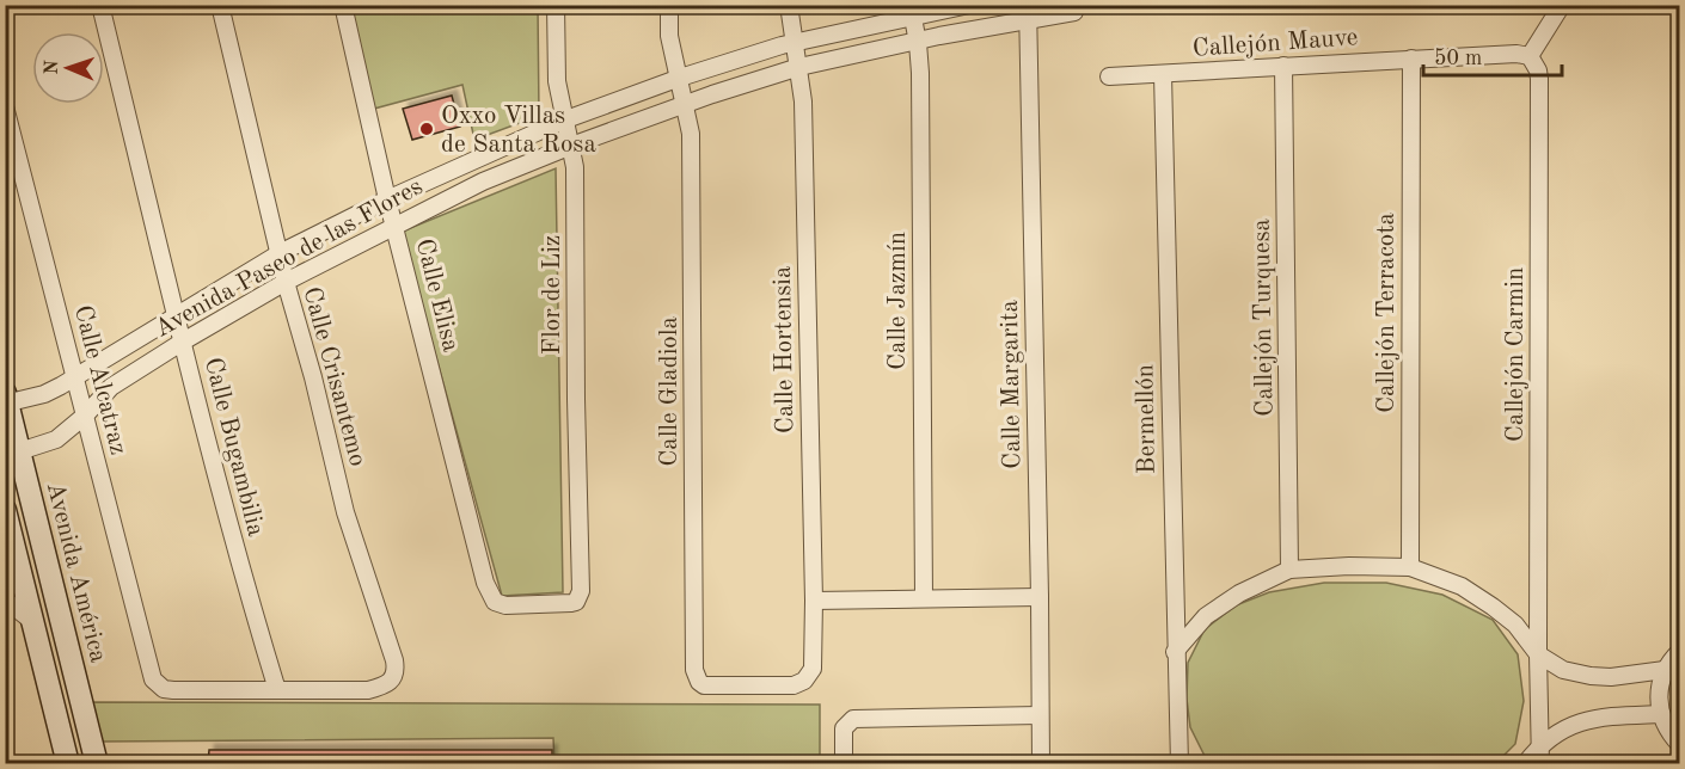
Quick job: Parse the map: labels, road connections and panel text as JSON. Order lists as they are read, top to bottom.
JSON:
{
  "streets": {
    "main road": ["Avenida América"],
    "street": [
      "Callejón Mauve",
      "Avenida Paseo de las Flores",
      "Calle Elisa",
      "Flor de Liz",
      "Calle Jazmín",
      "Callejón Terracota",
      "Callejón Turquesa",
      "Calle Hortensia",
      "Callejón Carmin",
      "Calle Crisantemo",
      "Calle Alcatraz",
      "Calle Margarita",
      "Calle Gladiola",
      "Bermellón",
      "Calle Bugambilia"
    ]
  },
  "crossings": [
    ["Callejón Mauve", "Callejón Terracota"],
    ["Callejón Mauve", "Callejón Turquesa"],
    ["Callejón Mauve", "Callejón Carmin"],
    ["Callejón Mauve", "Bermellón"],
    ["Avenida Paseo de las Flores", "Calle Elisa"],
    ["Avenida Paseo de las Flores", "Flor de Liz"],
    ["Avenida Paseo de las Flores", "Calle Jazmín"],
    ["Avenida Paseo de las Flores", "Calle Hortensia"],
    ["Avenida Paseo de las Flores", "Calle Crisantemo"],
    ["Avenida Paseo de las Flores", "Calle Alcatraz"],
    ["Avenida Paseo de las Flores", "Calle Margarita"],
    ["Avenida Paseo de las Flores", "Calle Gladiola"],
    ["Avenida Paseo de las Flores", "Calle Bugambilia"],
    ["Avenida Paseo de las Flores", "Avenida América"],
    ["Calle Elisa", "Flor de Liz"],
    ["Calle Hortensia", "Calle Gladiola"],
    ["Calle Crisantemo", "Calle Alcatraz"],
    ["Calle Crisantemo", "Calle Bugambilia"],
    ["Calle Alcatraz", "Calle Bugambilia"]
  ],
  "places": ["Oxxo Villas de Santa Rosa"],
  "scale_bar": "50 m",
  "north": "left"
}
